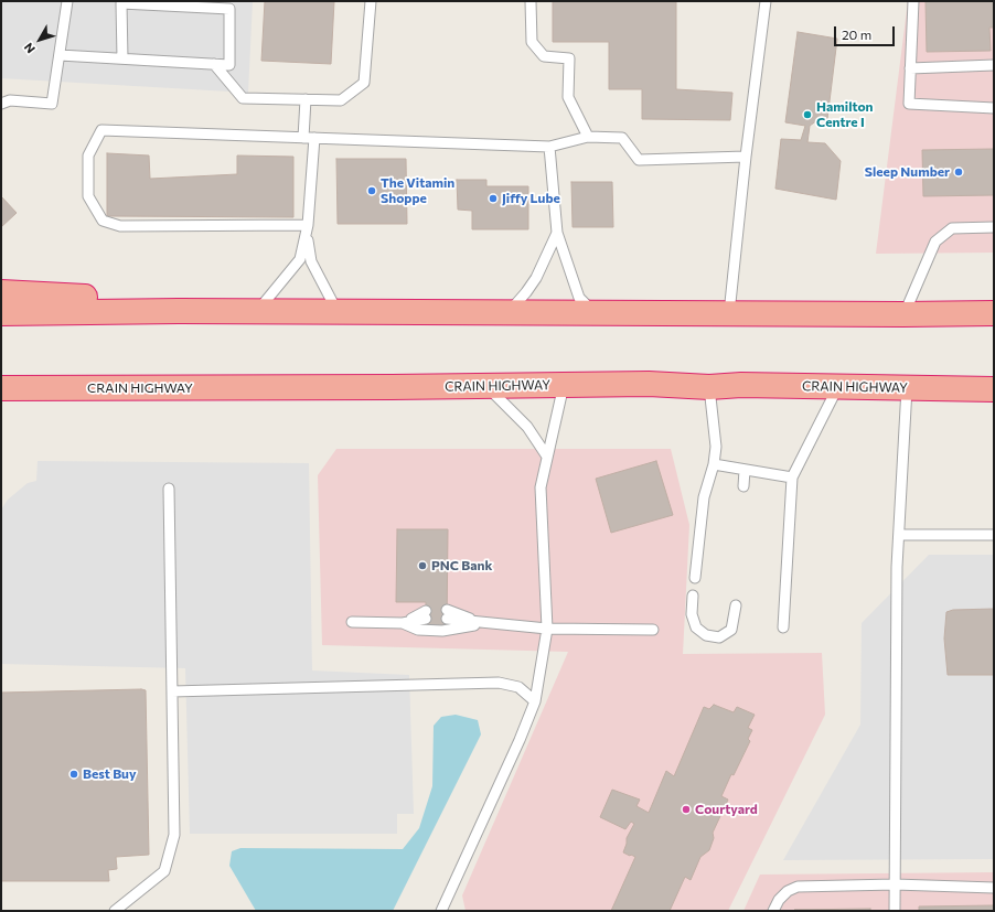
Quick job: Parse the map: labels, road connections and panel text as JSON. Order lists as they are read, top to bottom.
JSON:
{
  "streets": {
    "highway": ["CRAIN HIGHWAY"]
  },
  "places": [
    "Hamilton Centre I",
    "Sleep Number",
    "The Vitamin Shoppe",
    "Jiffy Lube",
    "PNC Bank",
    "Best Buy",
    "Courtyard"
  ],
  "scale_bar": "20 m",
  "north": "bottom left"
}
